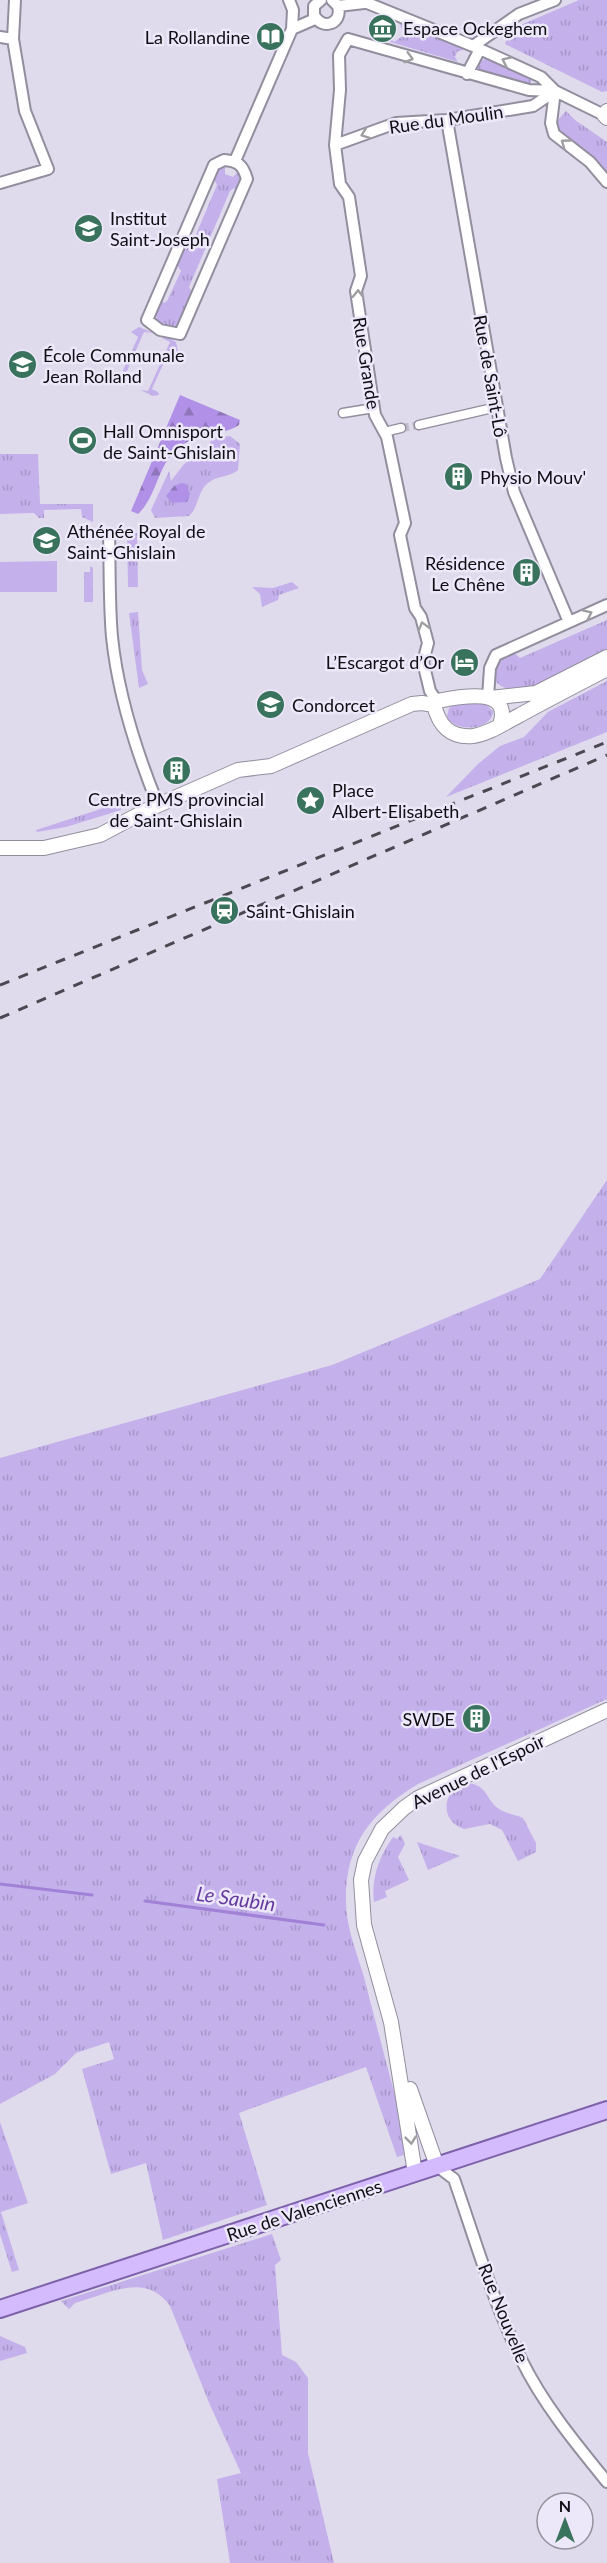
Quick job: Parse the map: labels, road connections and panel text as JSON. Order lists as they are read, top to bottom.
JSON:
{
  "streets": {
    "main road": ["Rue de Valenciennes"],
    "street": [
      "Rue du Moulin",
      "Rue Grande",
      "Rue de Saint-Lô",
      "Avenue de l'Espoir",
      "Rue Nouvelle"
    ]
  },
  "crossings": [
    ["Rue du Moulin", "Rue Grande"],
    ["Rue du Moulin", "Rue de Saint-Lô"],
    ["Rue de Valenciennes", "Rue Nouvelle"]
  ],
  "one_way": ["Rue du Moulin", "Rue Grande"],
  "water": ["Le Saubin"],
  "places": {
    "museum": ["Espace Ockeghem"],
    "library": ["La Rollandine"],
    "school or university": [
      "Institut Saint-Joseph",
      "École Communale Jean Rolland",
      "Athénée Royal de Saint-Ghislain",
      "Condorcet"
    ],
    "sports": ["Hall Omnisport de Saint-Ghislain"],
    "building": [
      "Physio Mouv'",
      "Résidence Le Chêne",
      "Centre PMS provincial de Saint-Ghislain",
      "SWDE"
    ],
    "hotel": ["L’Escargot d’Or"],
    "place": ["Place Albert-Elisabeth"],
    "station": ["Saint-Ghislain"]
  },
  "north": "top"
}
